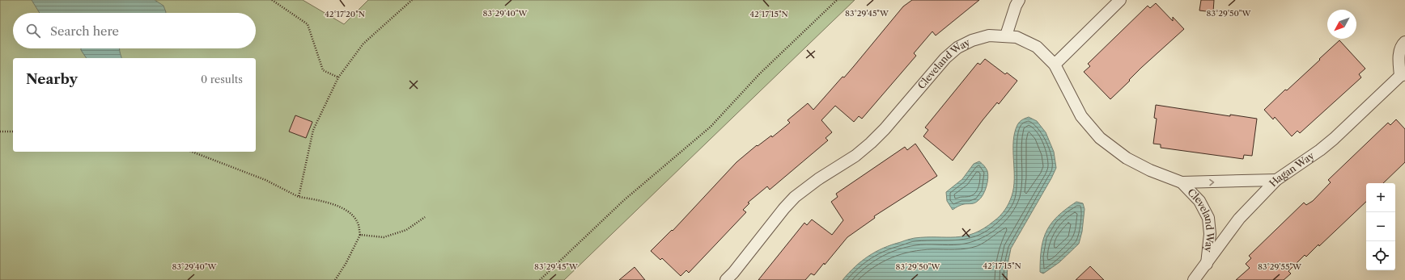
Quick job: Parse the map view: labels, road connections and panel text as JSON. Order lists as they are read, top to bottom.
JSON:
{
  "streets": {
    "street": ["Cleveland Way", "Hagan Way"]
  },
  "crossings": [
    ["Cleveland Way", "Hagan Way"]
  ],
  "north": "bottom left",
  "page": {
    "search": "Search here",
    "heading": ["Nearby", "0 results"],
    "map_buttons": ["+", "−"]
  },
  "coordinates": [
    "83°29'40\"W",
    "83°29'45\"W",
    "83°29'50\"W",
    "42°17'20\"N",
    "42°17'15\"N",
    "83°29'55\"W"
  ]
}
